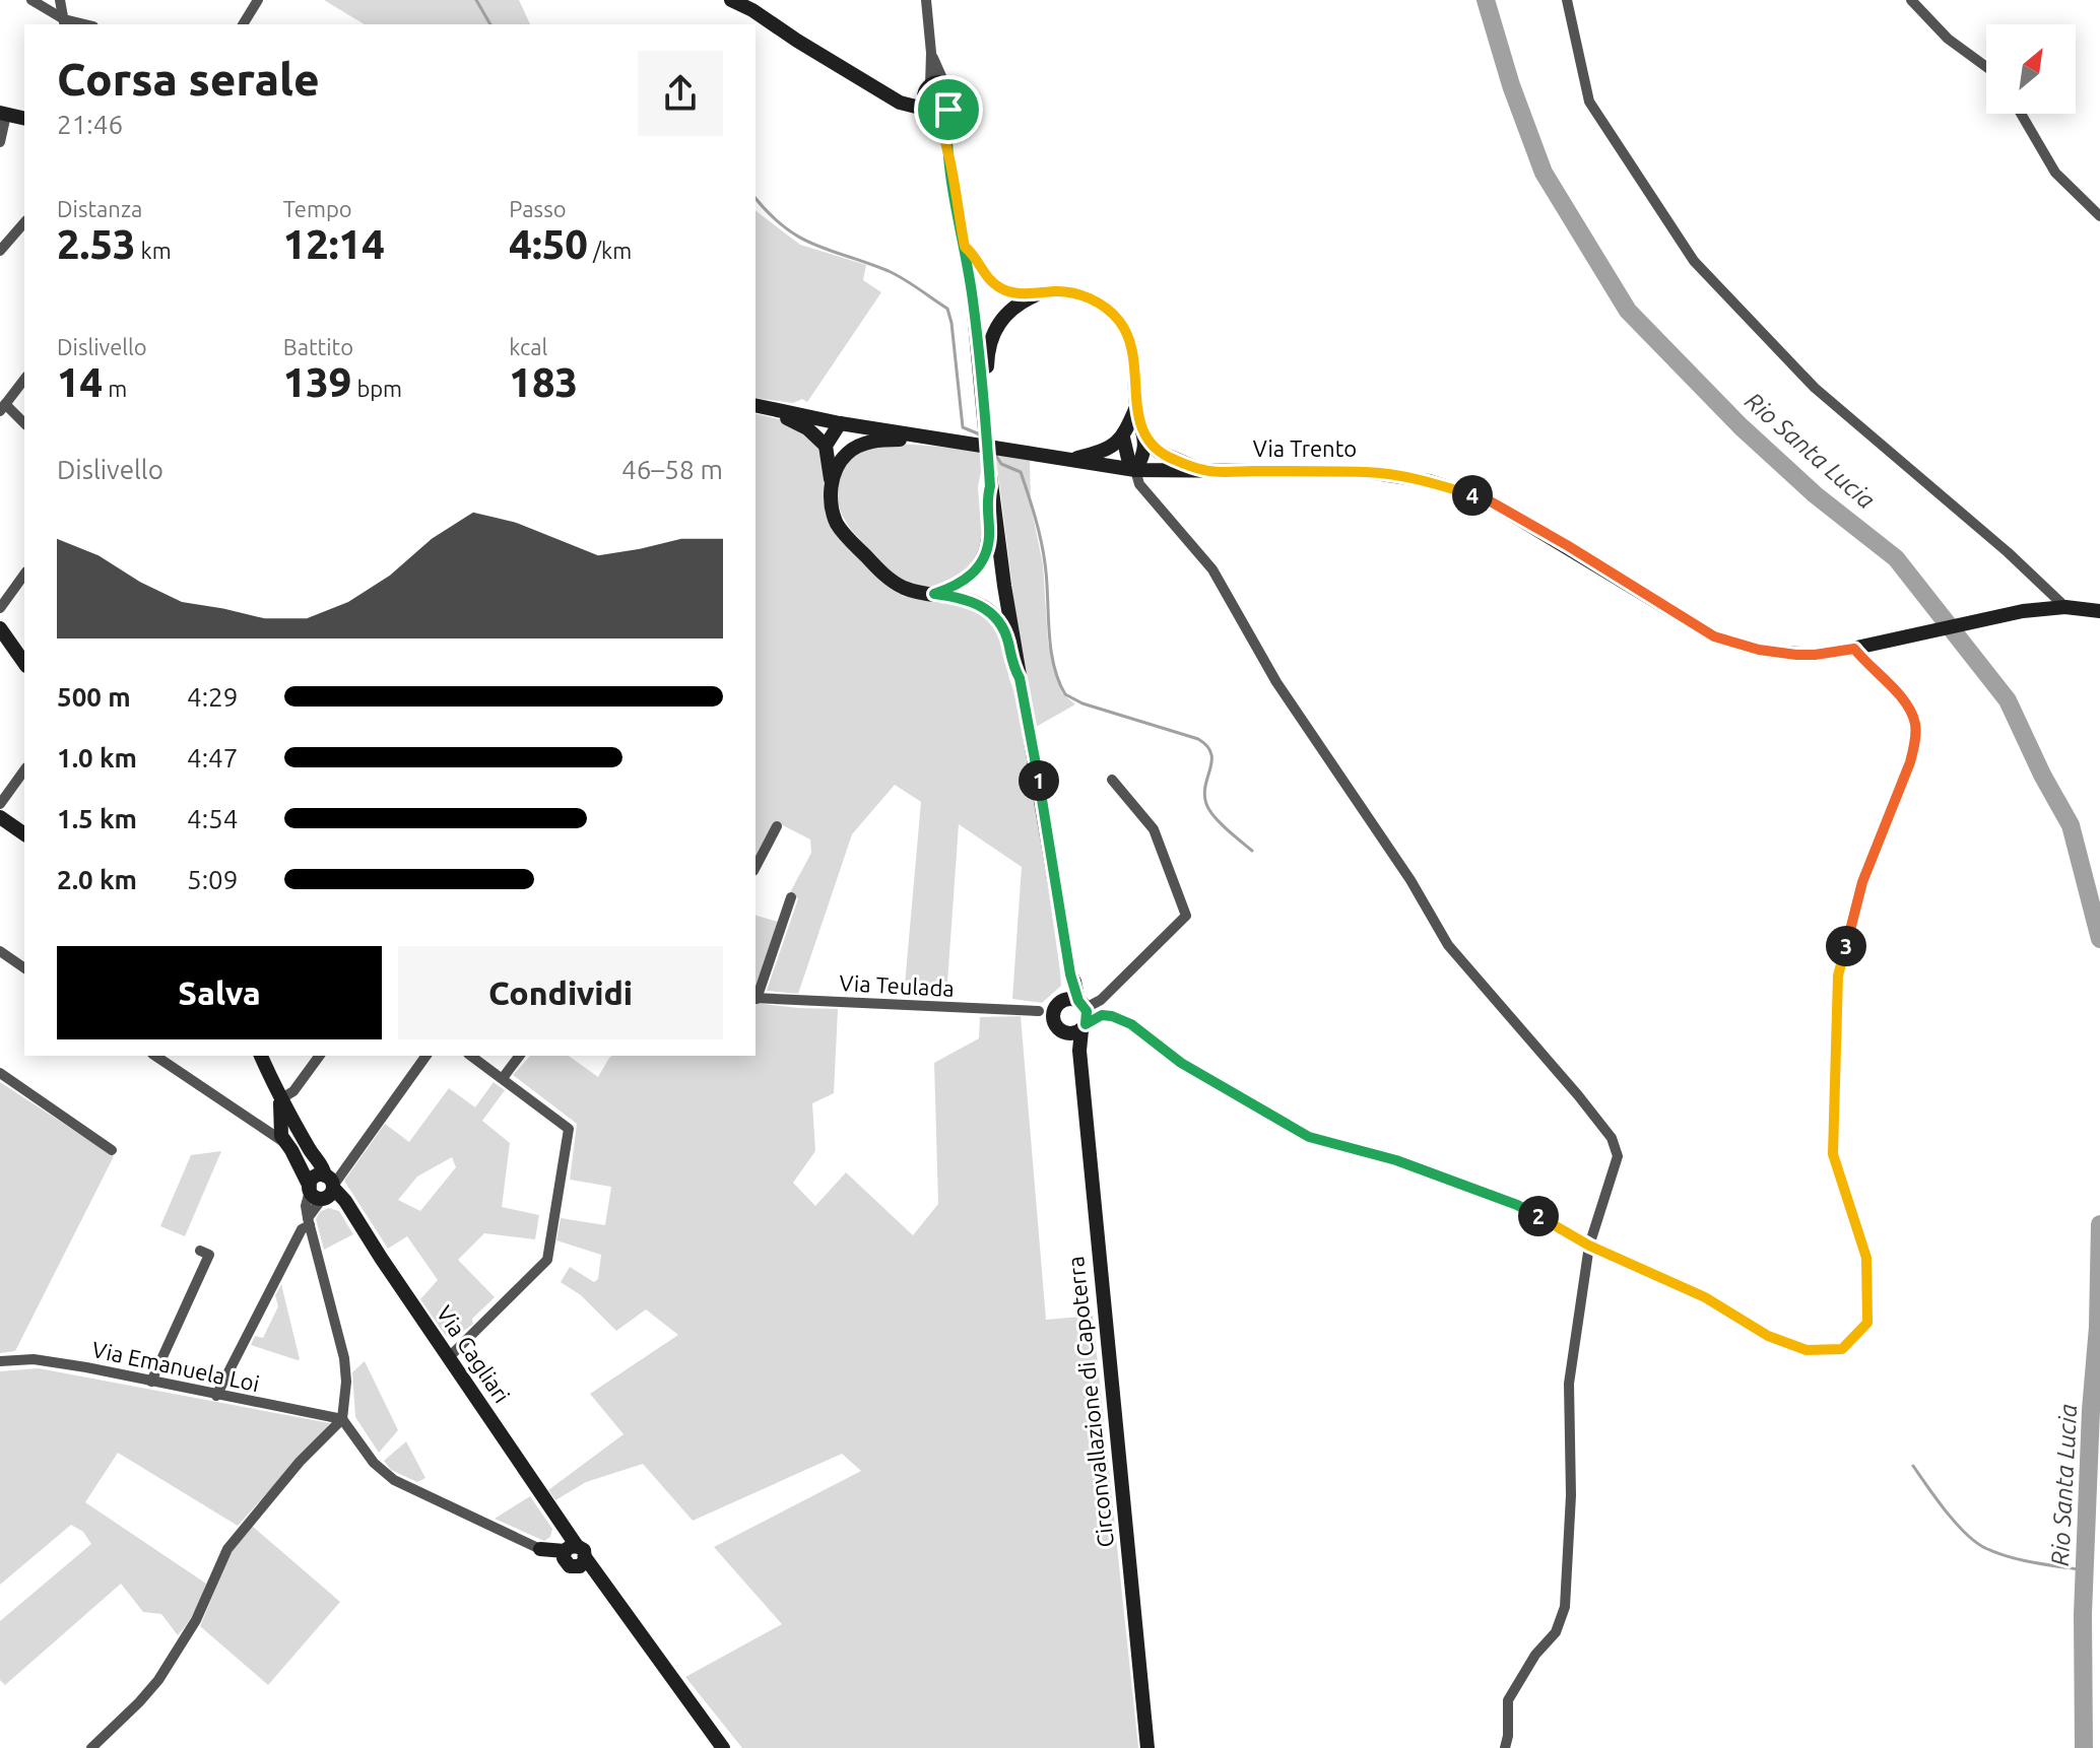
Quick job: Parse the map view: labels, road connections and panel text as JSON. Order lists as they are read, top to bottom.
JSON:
{
  "streets": {
    "street": [
      "Via Trento",
      "Via Teulada",
      "Via Cagliari",
      "Via Emanuela Loi",
      "Circonvallazione di Capoterra"
    ]
  },
  "water": ["Rio Santa Lucia"],
  "north": "top right",
  "page": {
    "heading": ["Corsa serale", "21:46"],
    "stats": [
      ["Distanza", "2.53 km"],
      ["Tempo", "12:14"],
      ["Passo", "4:50 /km"],
      ["Dislivello", "14 m"],
      ["Battito", "139 bpm"],
      ["kcal", "183"]
    ],
    "chart": ["Dislivello", "46–58 m"],
    "pins": [
      "4",
      "1",
      "3",
      "2"
    ],
    "list": [
      {
        "name": "500 m",
        "note": "4:29"
      },
      {
        "name": "1.0 km",
        "note": "4:47"
      },
      {
        "name": "1.5 km",
        "note": "4:54"
      },
      {
        "name": "2.0 km",
        "note": "5:09"
      }
    ],
    "buttons": ["Salva", "Condividi"]
  }
}
